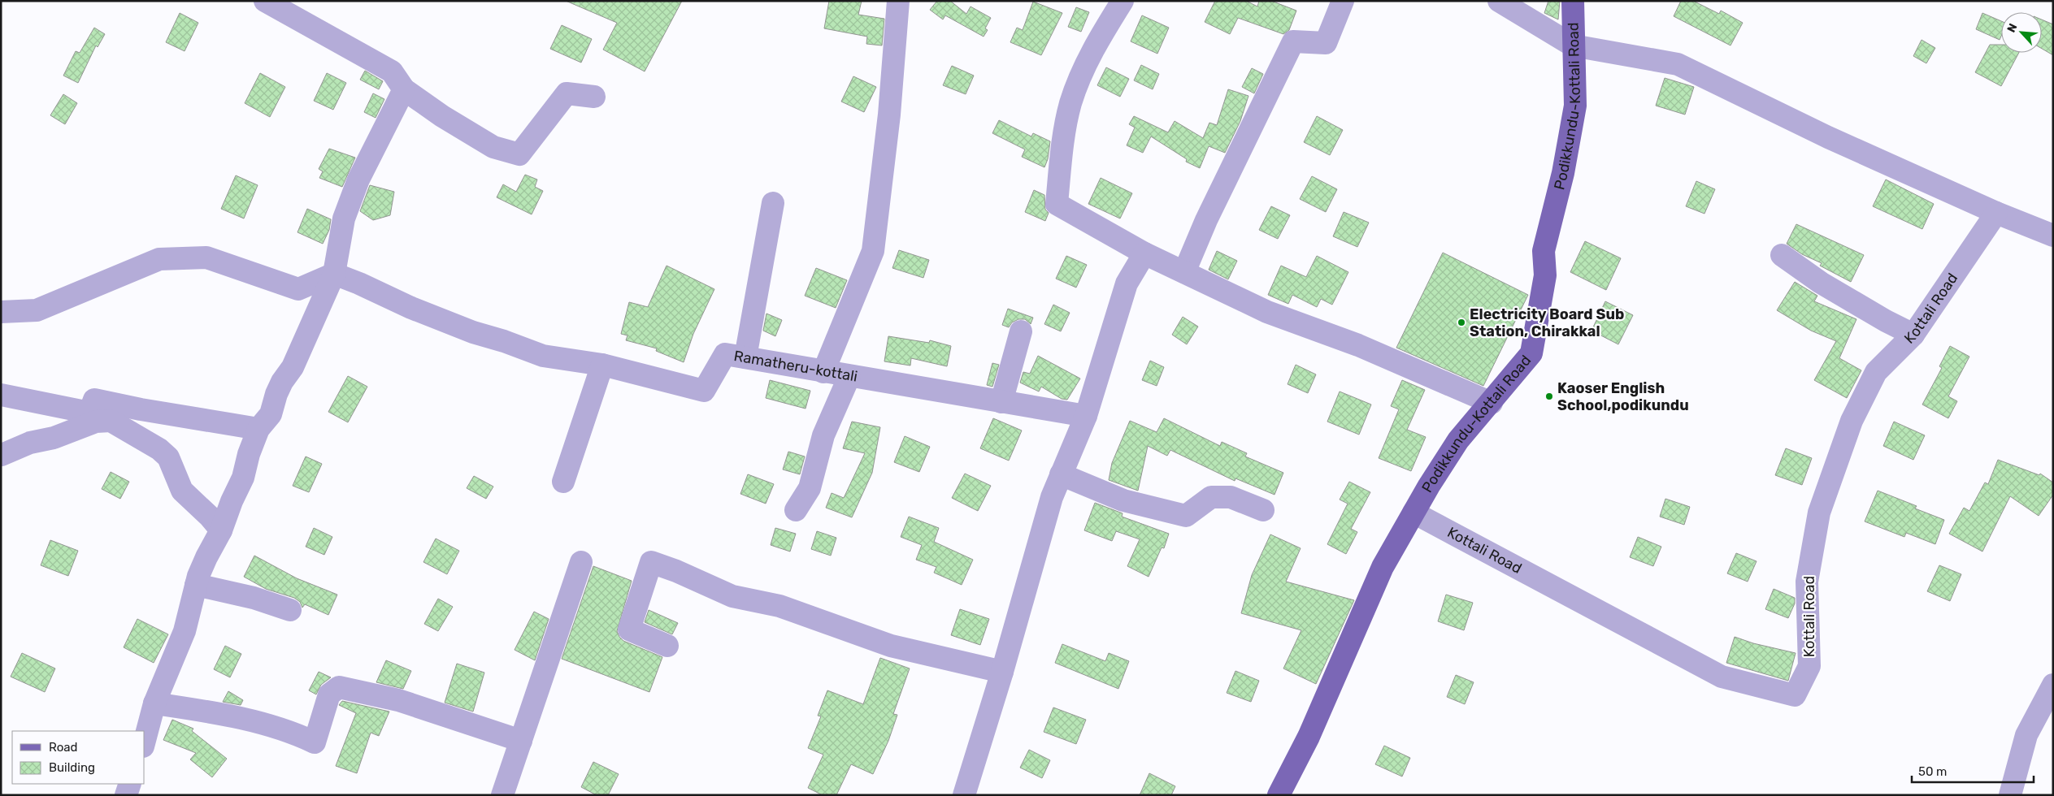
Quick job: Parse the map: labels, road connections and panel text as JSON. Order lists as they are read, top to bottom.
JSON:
{
  "streets": {
    "main road": ["Podikkundu-Kottali Road"],
    "street": ["Kottali Road", "Ramatheru-kottali"]
  },
  "crossings": [
    ["Podikkundu-Kottali Road", "Kottali Road"]
  ],
  "places": ["Electricity Board Sub Station, Chirakkal", "Kaoser English School,podikundu"],
  "legend": ["Road", "Building"],
  "scale_bar": "50 m",
  "north": "top left"
}
